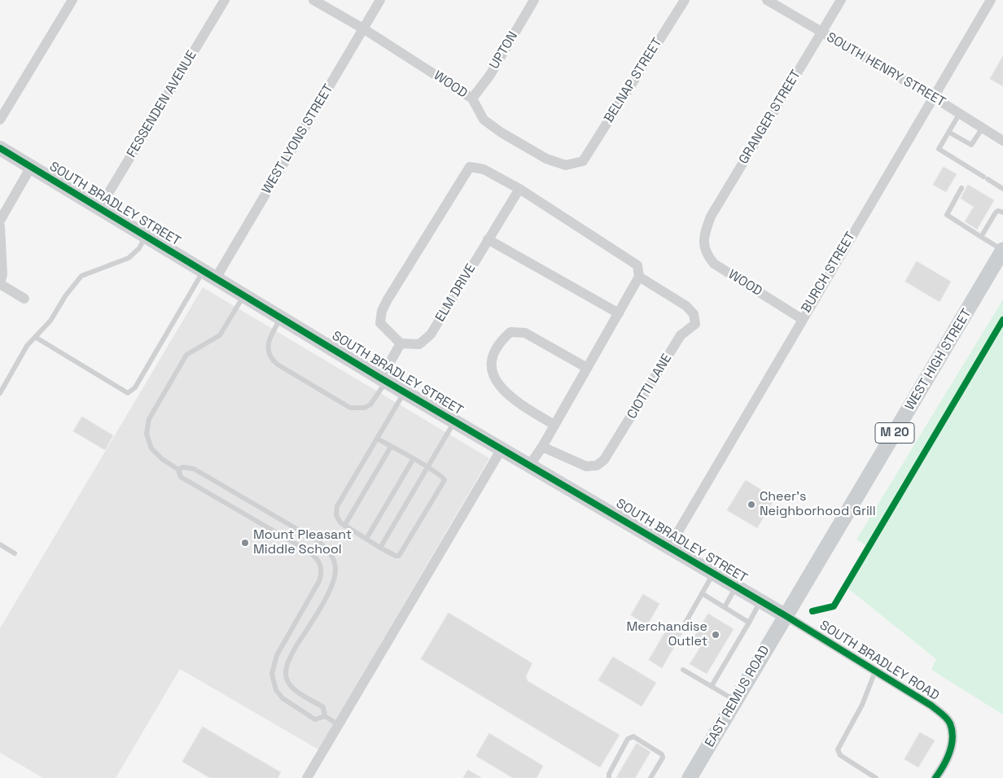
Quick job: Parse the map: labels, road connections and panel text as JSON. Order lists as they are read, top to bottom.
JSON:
{
  "streets": {
    "main road": ["WEST HIGH STREET", "M 20", "EAST REMUS ROAD"],
    "street": [
      "UPTON",
      "SOUTH HENRY STREET",
      "BELNAP STREET",
      "WOOD",
      "FESSENDEN AVENUE",
      "GRANGER STREET",
      "WEST LYONS STREET",
      "SOUTH BRADLEY STREET",
      "BURCH STREET",
      "ELM DRIVE",
      "CIOTTI LANE",
      "SOUTH BRADLEY ROAD"
    ]
  },
  "crossings": [
    ["UPTON", "WOOD"],
    ["SOUTH HENRY STREET", "GRANGER STREET"],
    ["SOUTH HENRY STREET", "BURCH STREET"],
    ["BELNAP STREET", "WOOD"],
    ["WOOD", "GRANGER STREET"],
    ["WOOD", "WEST LYONS STREET"],
    ["WOOD", "BURCH STREET"],
    ["FESSENDEN AVENUE", "SOUTH BRADLEY STREET"],
    ["WEST LYONS STREET", "SOUTH BRADLEY STREET"],
    ["SOUTH BRADLEY STREET", "BURCH STREET"],
    ["SOUTH BRADLEY STREET", "WEST HIGH STREET"],
    ["SOUTH BRADLEY STREET", "SOUTH BRADLEY ROAD"],
    ["SOUTH BRADLEY STREET", "EAST REMUS ROAD"],
    ["WEST HIGH STREET", "SOUTH BRADLEY ROAD"],
    ["WEST HIGH STREET", "EAST REMUS ROAD"],
    ["SOUTH BRADLEY ROAD", "EAST REMUS ROAD"]
  ],
  "places": ["Cheer's Neighborhood Grill", "Mount Pleasant Middle School", "Merchandise Outlet"]
}
